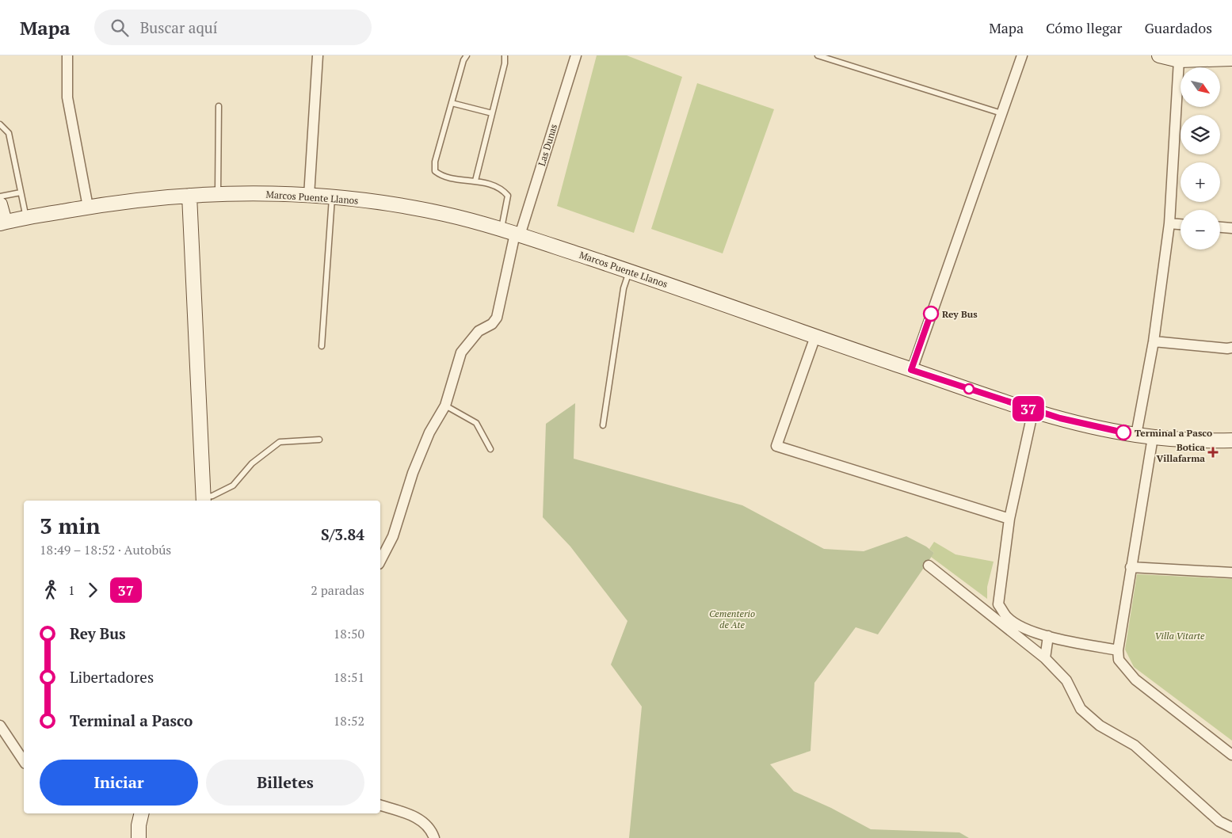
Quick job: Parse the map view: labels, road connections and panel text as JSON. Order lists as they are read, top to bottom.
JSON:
{
  "streets": {
    "street": ["Las Dunas", "Marcos Puente Llanos"]
  },
  "crossings": [
    ["Las Dunas", "Marcos Puente Llanos"]
  ],
  "parks": ["Cementerio de Ate", "Villa Vitarte"],
  "places": {
    "other": ["Rey Bus", "Terminal a Pasco"],
    "health": ["Botica Villafarma"]
  },
  "lines": ["bus line 37"],
  "north": "bottom right",
  "page": {
    "header": "Mapa",
    "search": "Buscar aquí",
    "nav": ["Mapa", "Cómo llegar", "Guardados"],
    "on_map": "37",
    "map_buttons": ["+", "−"],
    "heading": ["3 min", "18:49 – 18:52 · Autobús", "S/3.84"],
    "legs": ["1", "37", "2 paradas"],
    "list": [
      {
        "name": "Rey Bus",
        "value": "18:50"
      },
      {
        "name": "Libertadores",
        "value": "18:51"
      },
      {
        "name": "Terminal a Pasco",
        "value": "18:52"
      }
    ],
    "buttons": ["Iniciar", "Billetes"]
  }
}
